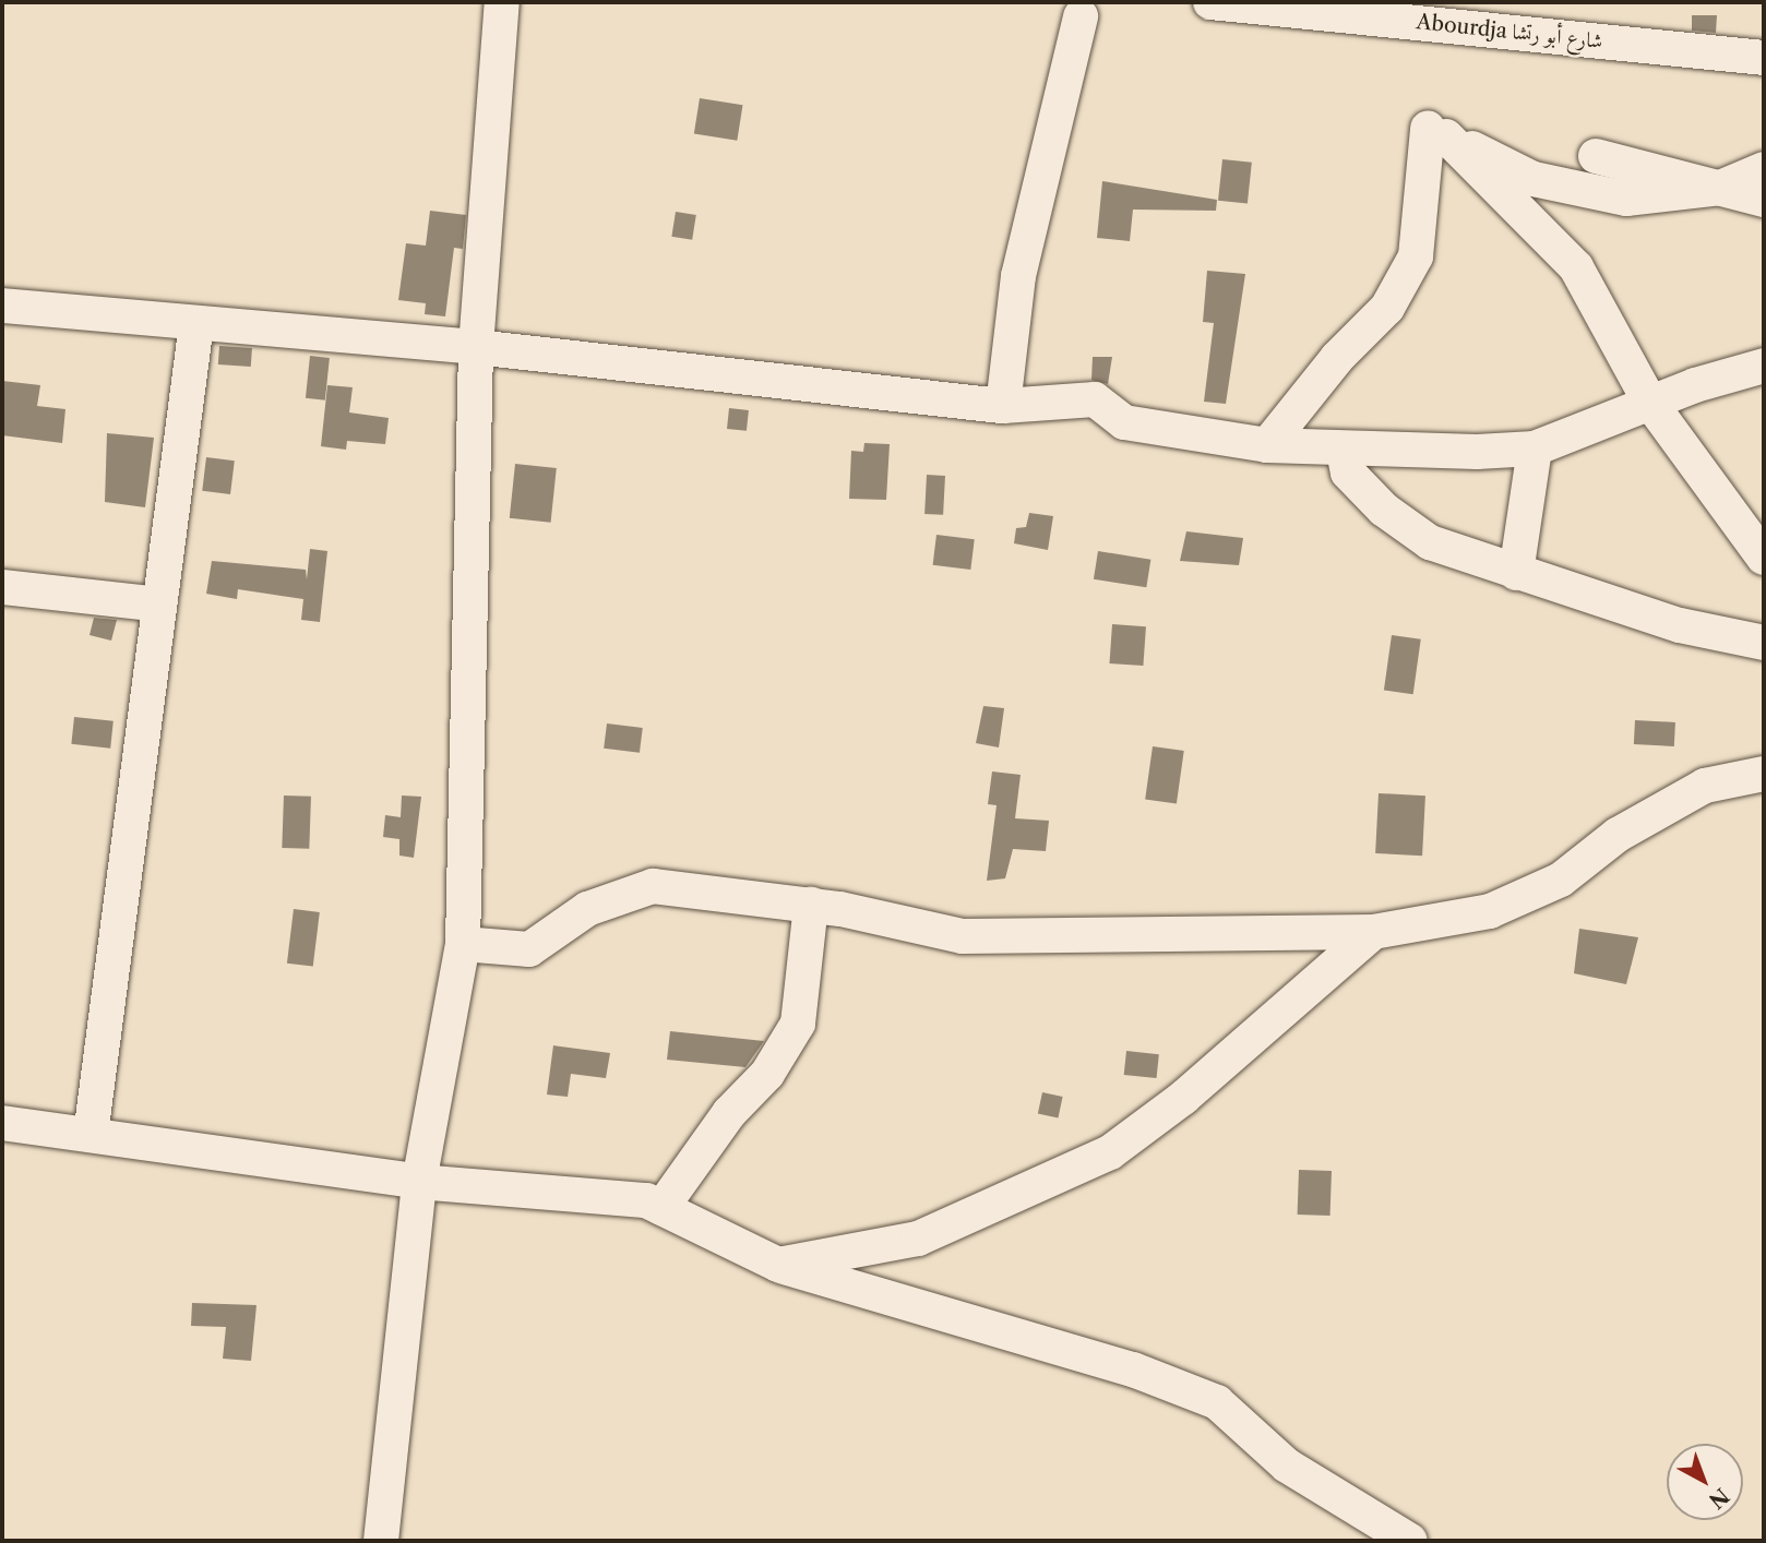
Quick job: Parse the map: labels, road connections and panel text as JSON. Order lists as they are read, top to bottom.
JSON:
{
  "streets": {
    "street": ["Abourdja شارع أبو رتشا"]
  },
  "north": "bottom right"
}
